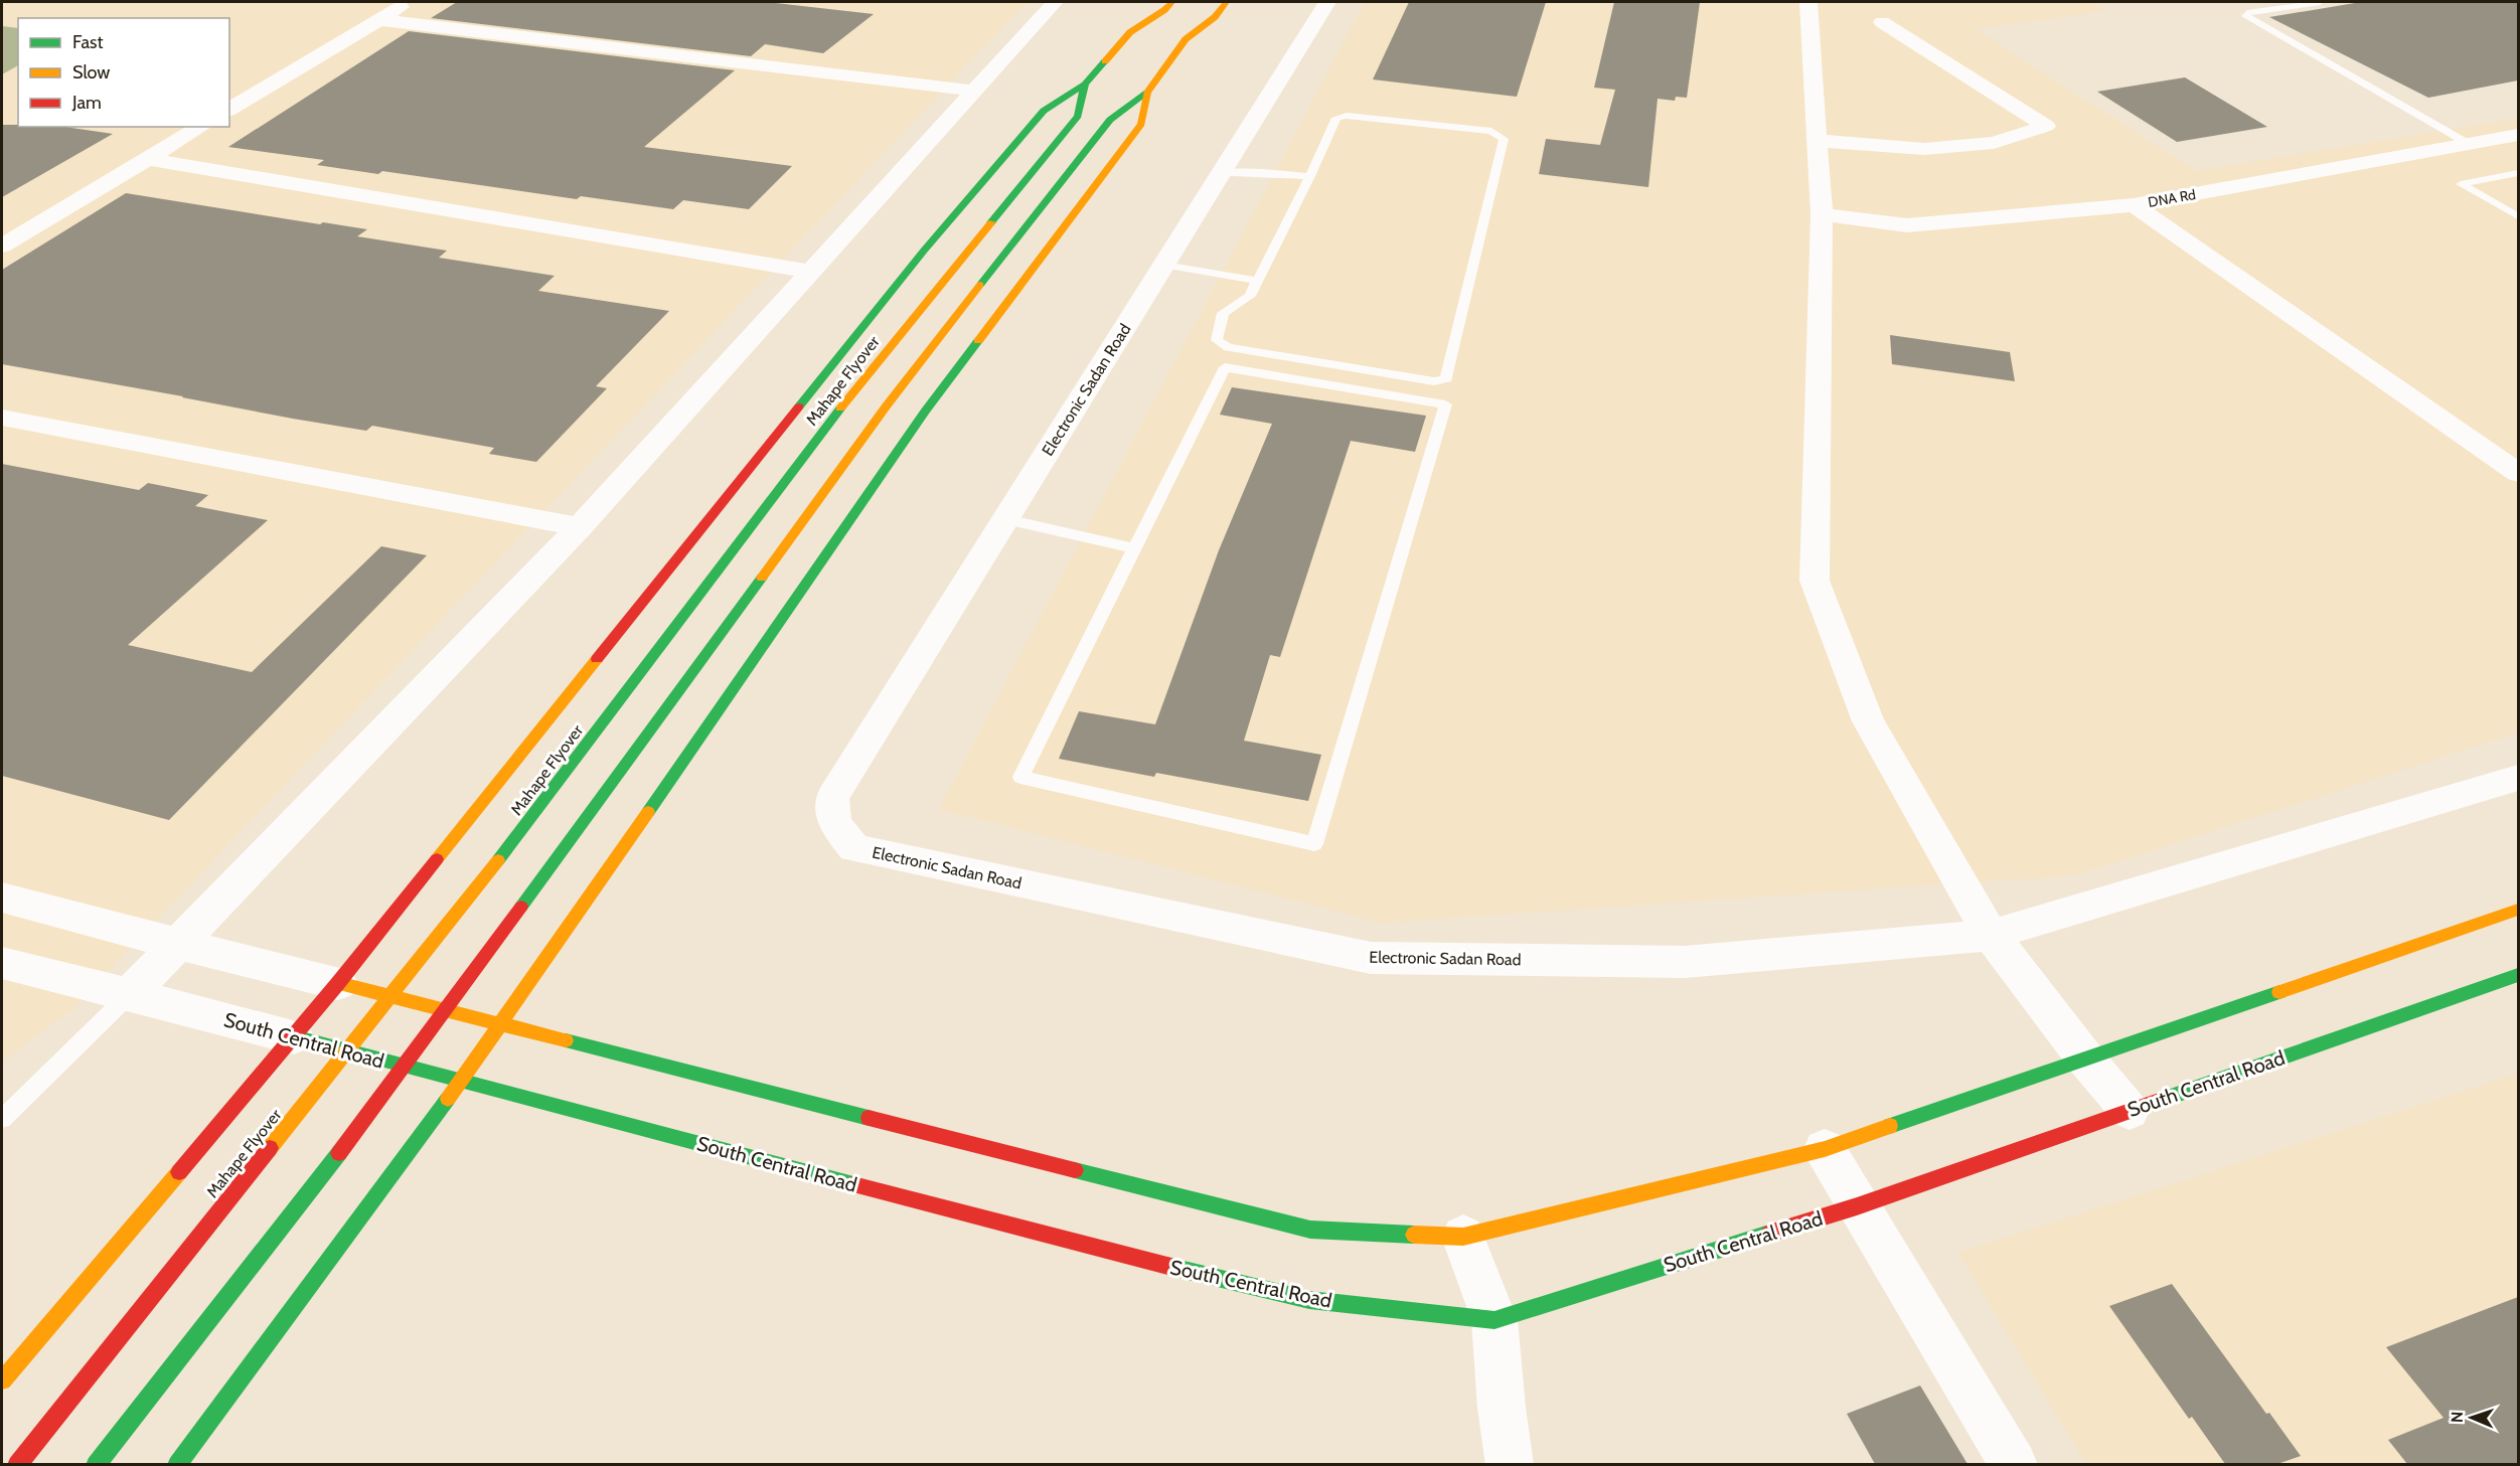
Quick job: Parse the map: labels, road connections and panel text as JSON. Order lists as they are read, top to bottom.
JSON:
{
  "streets": {
    "main road": ["Mahape Flyover", "South Central Road"],
    "street": ["DNA Rd", "Electronic Sadan Road"]
  },
  "legend": ["Fast", "Slow", "Jam"],
  "north": "left"
}
